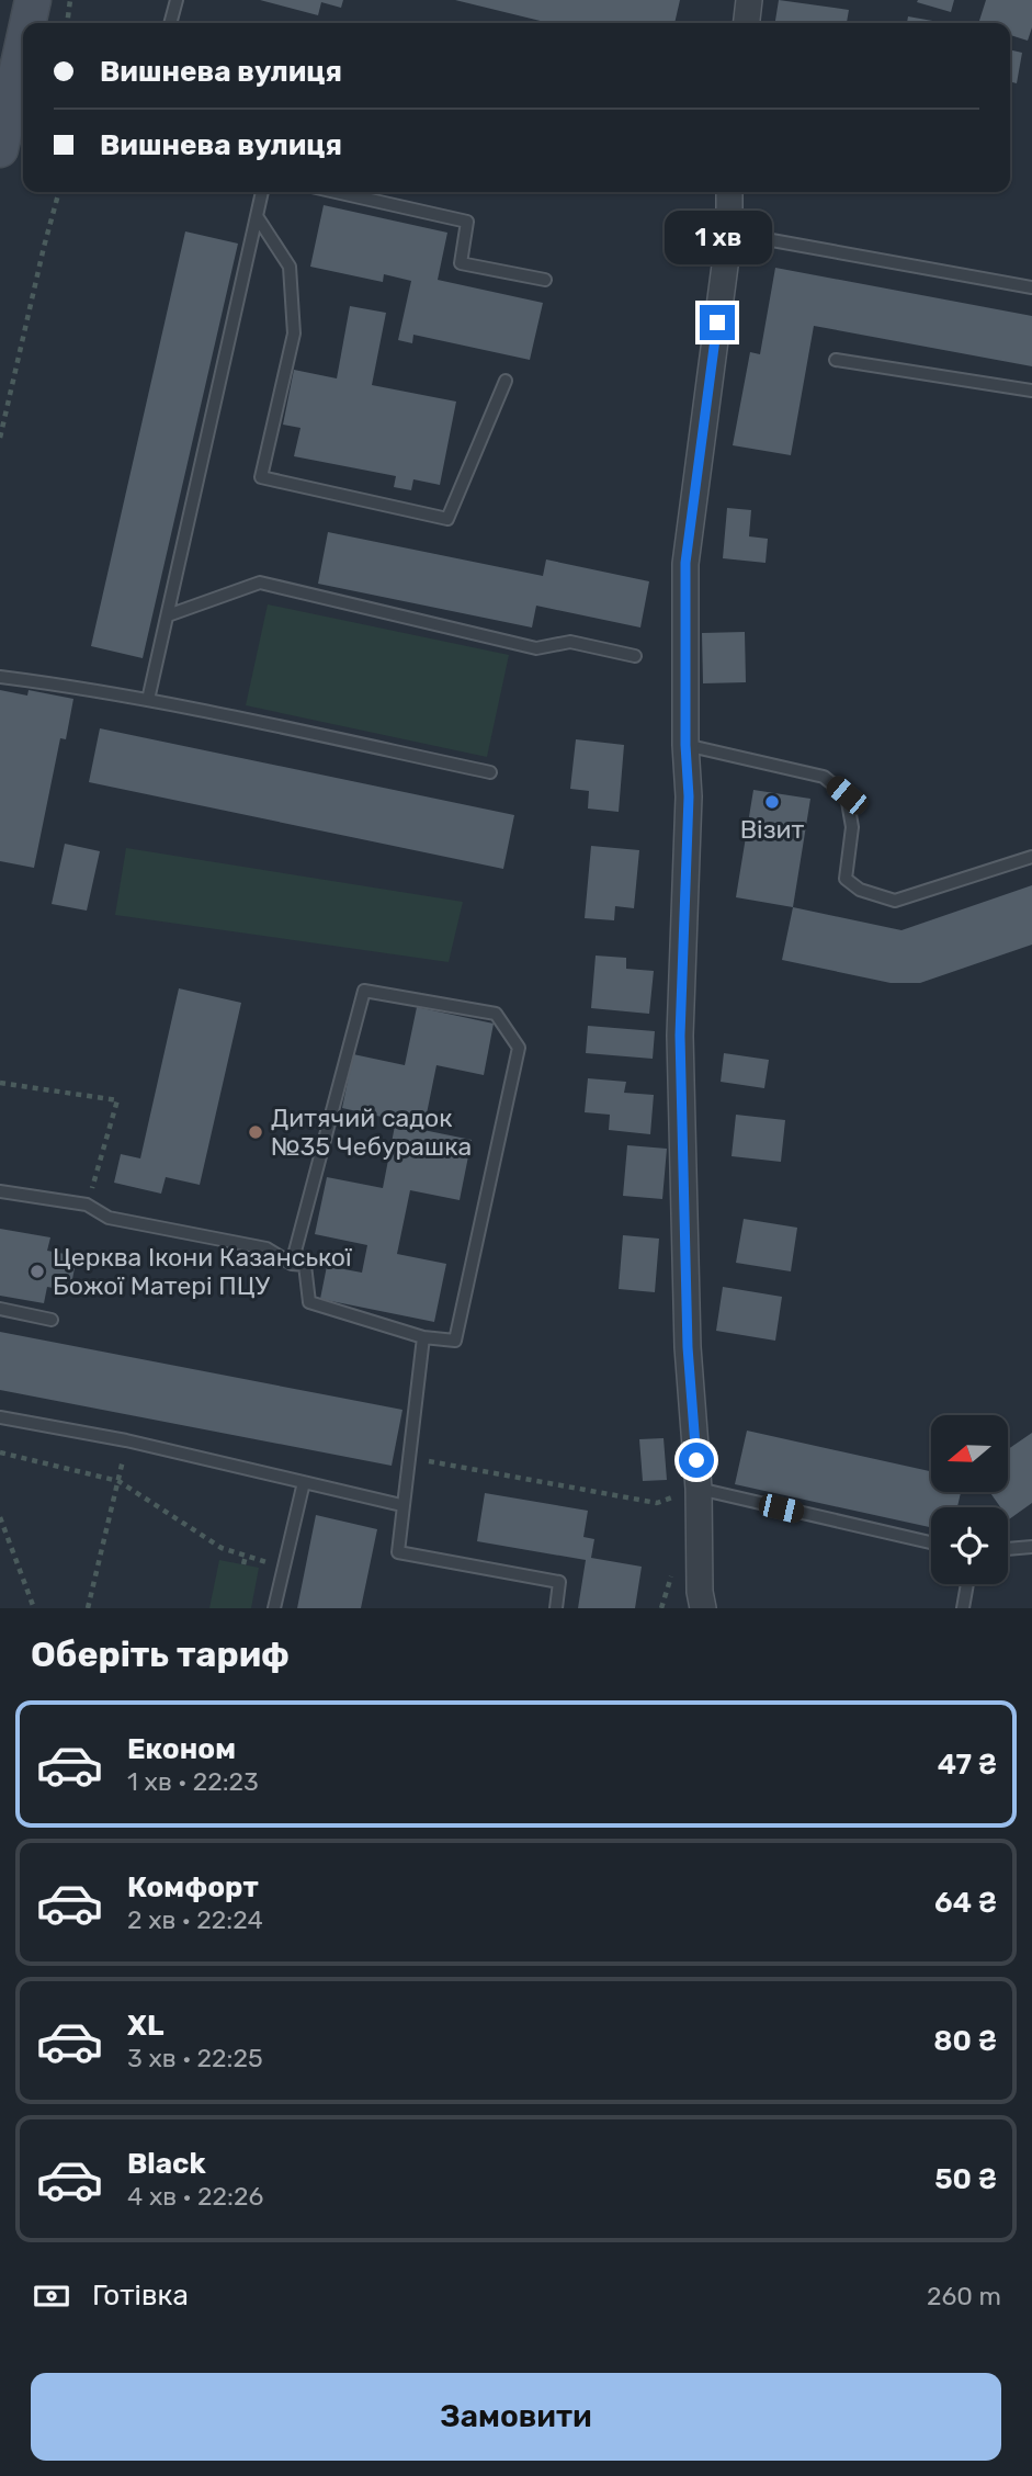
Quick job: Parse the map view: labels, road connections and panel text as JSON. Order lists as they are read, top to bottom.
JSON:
{
  "places": ["Візит", "Дитячий садок №35 Чебурашка", "Церква Ікони Казанської Божої Матері ПЦУ"],
  "north": "left",
  "page": {
    "banner": ["Вишнева вулиця", "Вишнева вулиця"],
    "bubble": "1 хв",
    "heading": "Оберіть тариф",
    "list": [
      {
        "name": "Економ",
        "note": "1 хв · 22:23",
        "value": "47 ₴"
      },
      {
        "name": "Комфорт",
        "note": "2 хв · 22:24",
        "value": "64 ₴"
      },
      {
        "name": "XL",
        "note": "3 хв · 22:25",
        "value": "80 ₴"
      },
      {
        "name": "Black",
        "note": "4 хв · 22:26",
        "value": "50 ₴"
      }
    ],
    "pay": ["Готівка", "260 m"],
    "buttons": "Замовити"
  }
}
